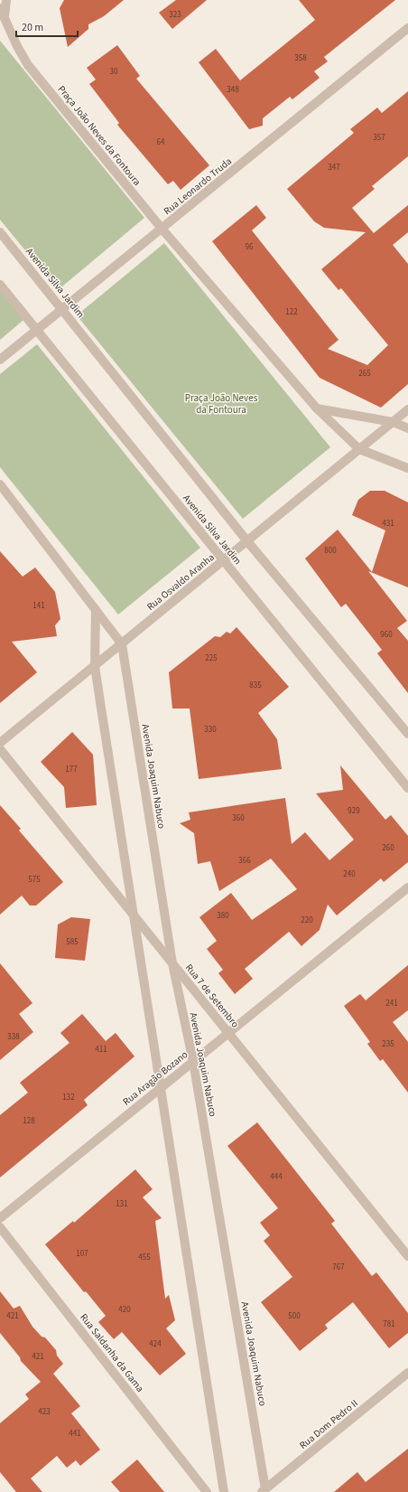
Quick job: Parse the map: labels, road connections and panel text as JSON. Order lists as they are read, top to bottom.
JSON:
{
  "streets": {
    "street": [
      "Praça João Neves da Fontoura",
      "Rua Leonardo Truda",
      "Avenida Silva Jardim",
      "Rua Osvaldo Aranha",
      "Avenida Joaquim Nabuco",
      "Rua 7 de Setembro",
      "Rua Aragão Bozano",
      "Rua Saldanha da Gama",
      "Rua Dom Pedro II"
    ]
  },
  "crossings": [
    ["Praça João Neves da Fontoura", "Rua Leonardo Truda"],
    ["Praça João Neves da Fontoura", "Rua Osvaldo Aranha"],
    ["Rua Leonardo Truda", "Avenida Silva Jardim"],
    ["Avenida Silva Jardim", "Rua Osvaldo Aranha"],
    ["Rua Osvaldo Aranha", "Avenida Joaquim Nabuco"],
    ["Avenida Joaquim Nabuco", "Rua 7 de Setembro"],
    ["Avenida Joaquim Nabuco", "Rua Aragão Bozano"],
    ["Avenida Joaquim Nabuco", "Rua Dom Pedro II"],
    ["Rua 7 de Setembro", "Rua Aragão Bozano"]
  ],
  "parks": ["Praça João Neves da Fontoura"],
  "house_numbers": [
    "323",
    "358",
    "30",
    "348",
    "357",
    "64",
    "347",
    "96",
    "122",
    "265",
    "431",
    "800",
    "141",
    "960",
    "225",
    "835",
    "330",
    "177",
    "929",
    "360",
    "260",
    "366",
    "240",
    "575",
    "380",
    "220",
    "585",
    "241",
    "338",
    "235",
    "411",
    "132",
    "128",
    "444",
    "131",
    "107",
    "455",
    "767",
    "420",
    "421",
    "500",
    "781",
    "424",
    "421",
    "423",
    "441"
  ],
  "scale_bar": "20 m"
}
